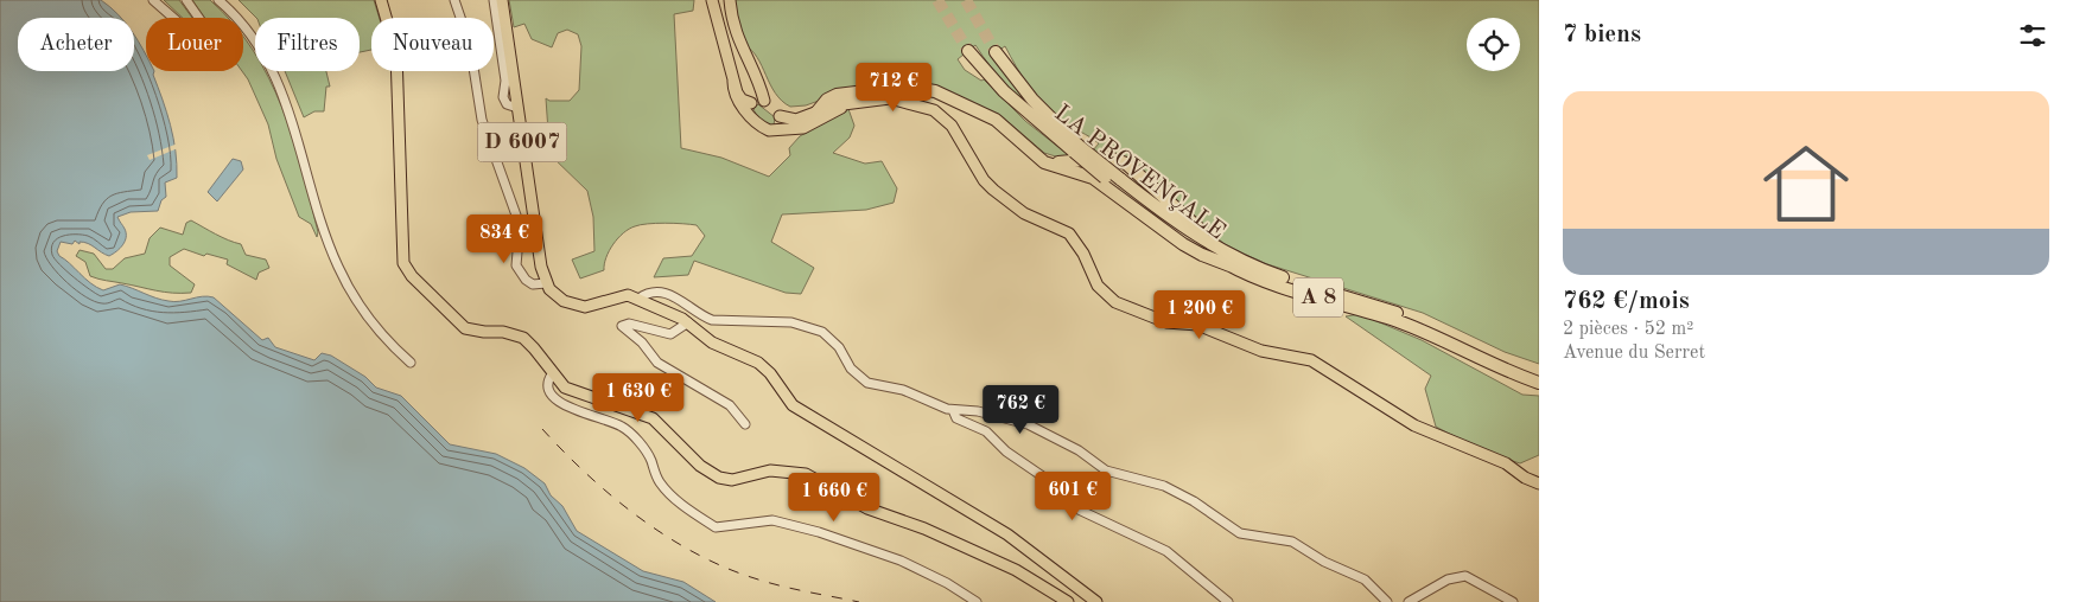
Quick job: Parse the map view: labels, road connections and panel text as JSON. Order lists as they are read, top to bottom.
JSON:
{
  "streets": {
    "highway": ["LA PROVENÇALE", "A 8"],
    "main road": ["D 6007"]
  },
  "page": {
    "heading": "7 biens",
    "chip": [
      "Acheter",
      "Louer",
      "Filtres",
      "Nouveau"
    ],
    "price": [
      "712 €",
      "834 €",
      "1 200 €",
      "1 630 €",
      "762 €",
      "601 €",
      "1 660 €"
    ],
    "list": [
      {
        "name": "762 €/mois",
        "note": "2 pièces · 52 m² · Avenue du Serret"
      }
    ]
  }
}
